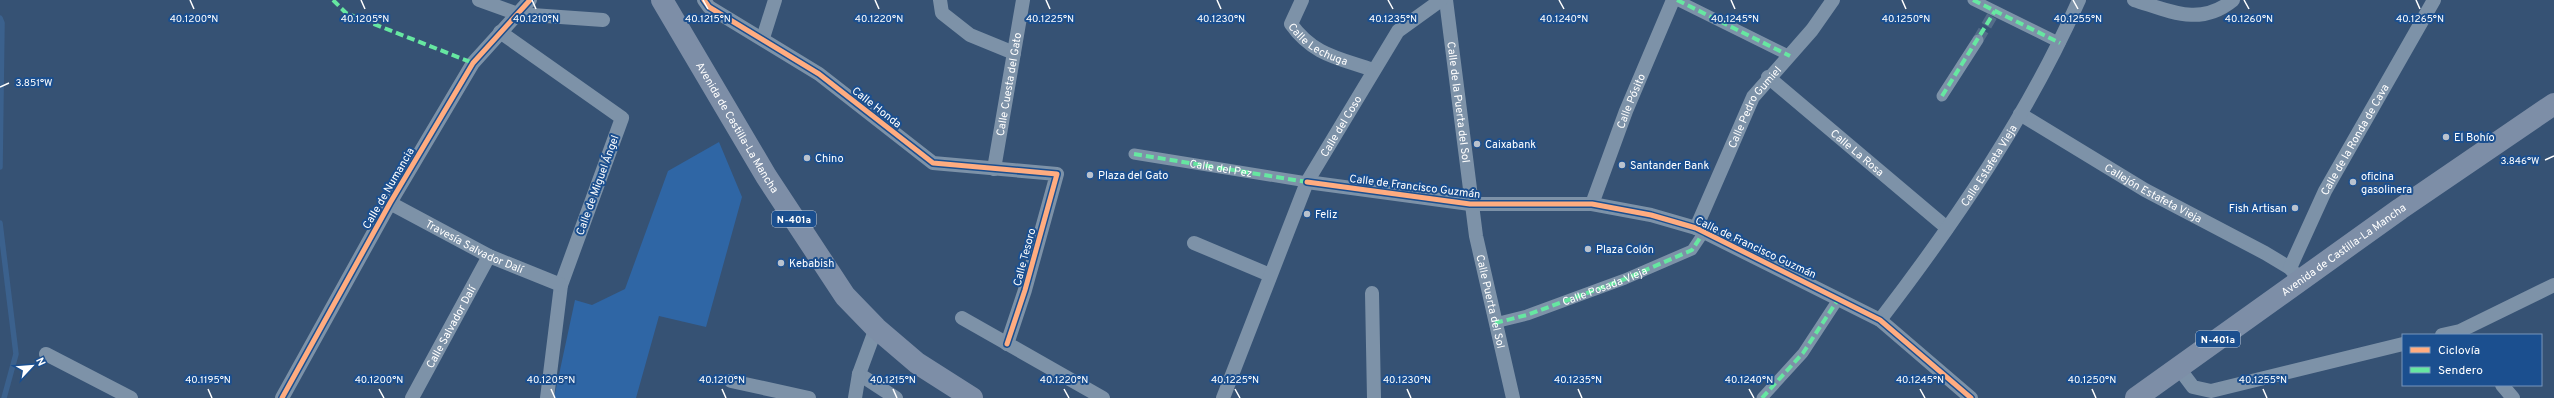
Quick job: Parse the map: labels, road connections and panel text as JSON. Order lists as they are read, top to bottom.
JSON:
{
  "streets": {
    "main road": ["Avenida de Castilla-La Mancha", "N-401a"],
    "street": [
      "Calle Lechuga",
      "Calle Cuesta del Gato",
      "Calle Pósito",
      "Calle de la Puerta del Sol",
      "Calle Honda",
      "Calle Pedro Gumiel",
      "Calle del Coso",
      "Calle de la Ronda de Cava",
      "Calle La Rosa",
      "Calle Estafeta Vieja",
      "Calle del Pez",
      "Calle de Miguel Ángel",
      "Calle de Francisco Guzmán",
      "Calle de Numancia",
      "Callejón Estafeta Vieja",
      "Travesía Salvador Dalí",
      "Calle Tesoro",
      "Calle Posada Vieja",
      "Calle Puerta del Sol",
      "Calle Salvador Dalí"
    ]
  },
  "crossings": [
    ["Calle Lechuga", "Calle del Coso"],
    ["Calle Cuesta del Gato", "Calle Honda"],
    ["Calle Pósito", "Calle de Francisco Guzmán"],
    ["Calle de la Puerta del Sol", "Calle de Francisco Guzmán"],
    ["Calle de la Puerta del Sol", "Calle Puerta del Sol"],
    ["Calle Honda", "Calle Tesoro"],
    ["Calle Pedro Gumiel", "Calle La Rosa"],
    ["Calle Pedro Gumiel", "Calle de Francisco Guzmán"],
    ["Calle Pedro Gumiel", "Calle Posada Vieja"],
    ["Calle del Coso", "Calle del Pez"],
    ["Calle del Coso", "Calle de Francisco Guzmán"],
    ["Avenida de Castilla-La Mancha", "Calle de la Ronda de Cava"],
    ["Avenida de Castilla-La Mancha", "Callejón Estafeta Vieja"],
    ["Calle de la Ronda de Cava", "Callejón Estafeta Vieja"],
    ["Calle La Rosa", "Calle Estafeta Vieja"],
    ["Calle Estafeta Vieja", "Calle de Francisco Guzmán"],
    ["Calle Estafeta Vieja", "Callejón Estafeta Vieja"],
    ["Calle del Pez", "Calle de Francisco Guzmán"],
    ["Calle de Miguel Ángel", "Calle de Numancia"],
    ["Calle de Miguel Ángel", "Travesía Salvador Dalí"],
    ["Calle de Francisco Guzmán", "Calle Posada Vieja"],
    ["Calle de Francisco Guzmán", "Calle Puerta del Sol"],
    ["Calle de Numancia", "Travesía Salvador Dalí"],
    ["Travesía Salvador Dalí", "Calle Salvador Dalí"],
    ["Calle Posada Vieja", "Calle Puerta del Sol"]
  ],
  "places": [
    "El Bohío",
    "Caixabank",
    "Chino",
    "Santander Bank",
    "Plaza del Gato",
    "oficina gasolinera",
    "Fish Artisan",
    "Feliz",
    "Plaza Colón",
    "Kebabish"
  ],
  "legend": ["Ciclovía", "Sendero"],
  "north": "top right",
  "coordinates": [
    "40.1235°N",
    "40.1240°N",
    "40.1265°N",
    "40.1200°N",
    "40.1205°N",
    "40.1210°N",
    "40.1215°N",
    "40.1220°N",
    "40.1225°N",
    "40.1230°N",
    "40.1245°N",
    "40.1255°N",
    "40.1260°N",
    "40.1250°N",
    "3.851°W",
    "3.846°W",
    "40.1195°N"
  ]
}
